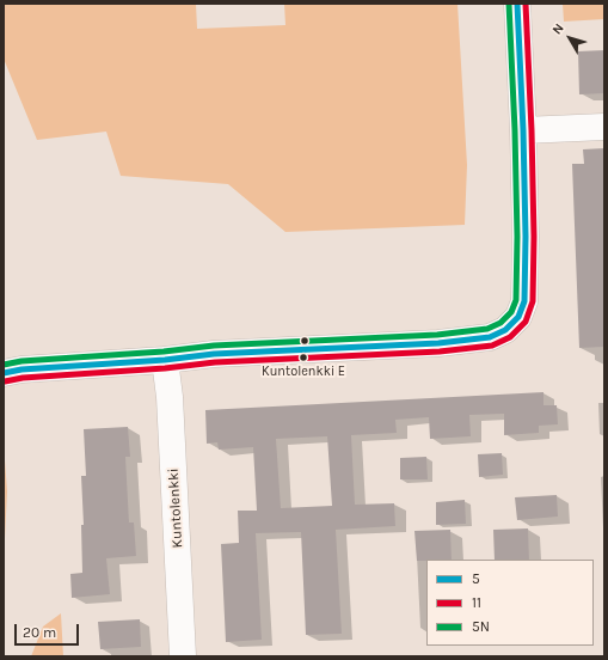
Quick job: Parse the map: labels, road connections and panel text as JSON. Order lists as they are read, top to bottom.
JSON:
{
  "streets": {
    "street": ["Kuntolenkki"]
  },
  "places": ["Kuntolenkki E"],
  "lines": ["transit line 5", "transit line 11", "transit line 5N"],
  "legend": ["5", "11", "5N"],
  "scale_bar": "20 m",
  "north": "top left"
}
